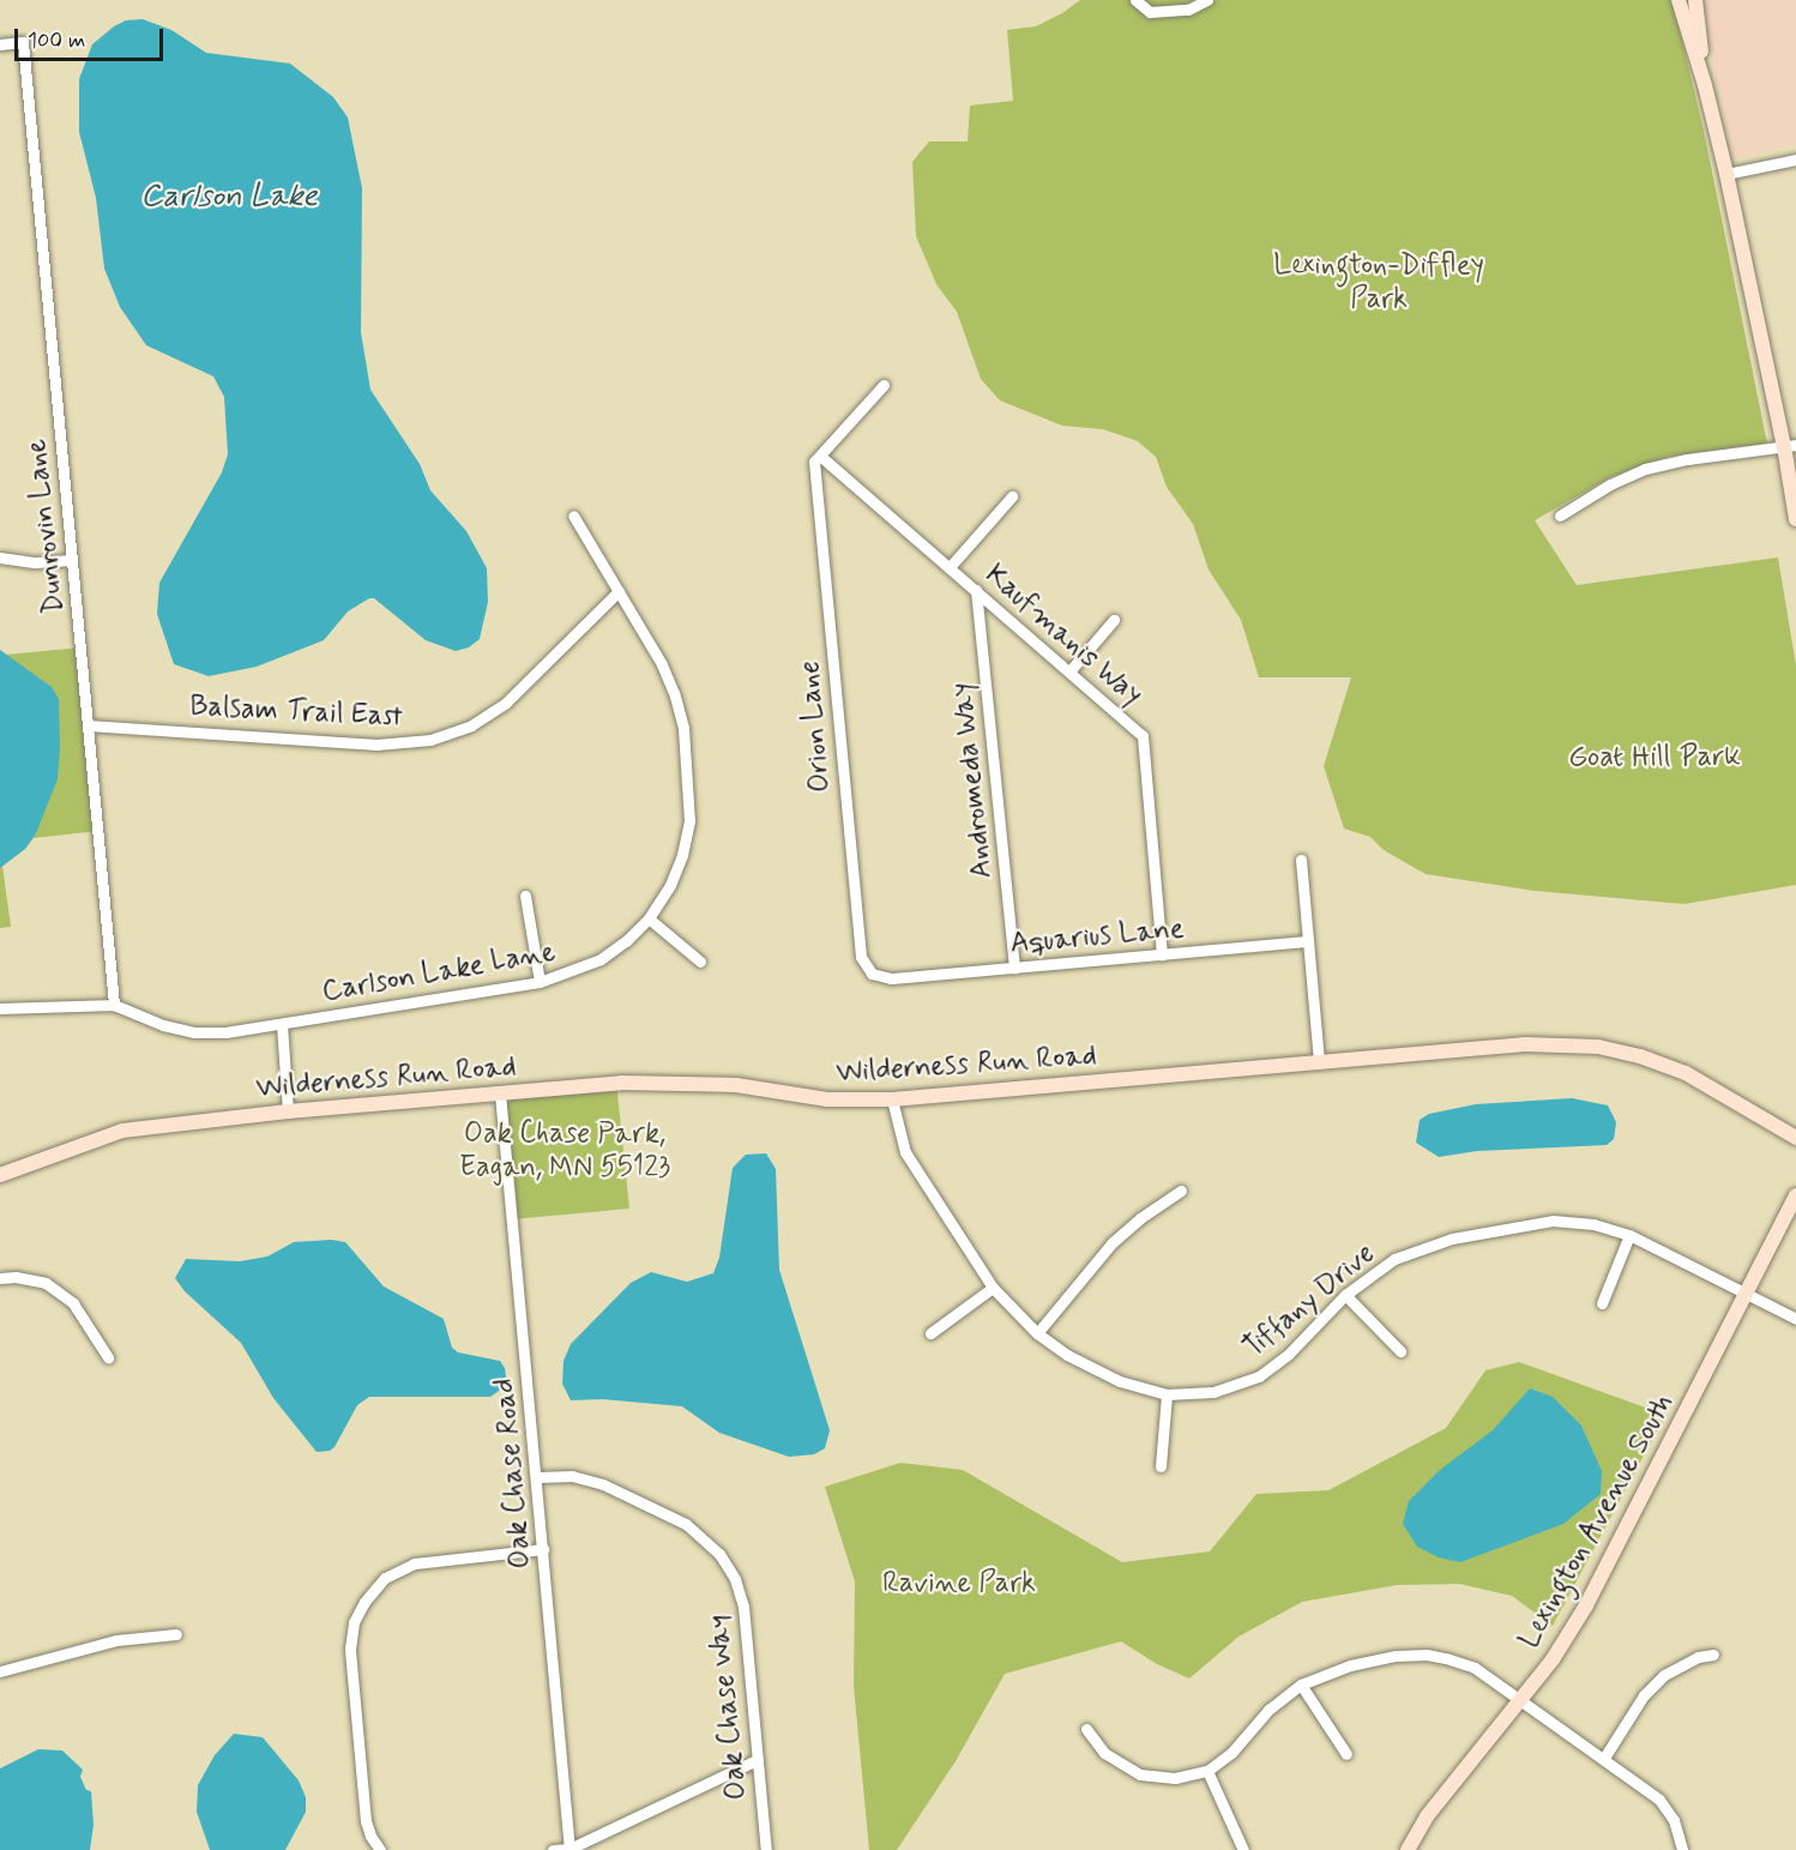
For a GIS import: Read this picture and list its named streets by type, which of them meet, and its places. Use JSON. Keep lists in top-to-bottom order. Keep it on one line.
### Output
{"streets":{"street":["Dunrovin Lane","Kaufmanis Way","Balsam Trail East","Orion Lane","Andromeda Way","Aquarius Lane","Carlson Lake Lane","Wilderness Run Road","Tiffany Drive","Oak Chase Road","Lexington Avenue South","Oak Chase Way"]},"crossings":[["Dunrovin Lane","Balsam Trail East"],["Dunrovin Lane","Carlson Lake Lane"],["Kaufmanis Way","Orion Lane"],["Kaufmanis Way","Andromeda Way"],["Kaufmanis Way","Aquarius Lane"],["Balsam Trail East","Carlson Lake Lane"],["Orion Lane","Aquarius Lane"],["Andromeda Way","Aquarius Lane"],["Wilderness Run Road","Tiffany Drive"],["Wilderness Run Road","Oak Chase Road"],["Tiffany Drive","Lexington Avenue South"],["Oak Chase Road","Oak Chase Way"]],"water":["Carlson Lake"],"parks":["Lexington-Diffley Park","Goat Hill Park","Oak Chase Park, Eagan, MN 55123","Ravine Park"],"scale_bar":"100 m"}
